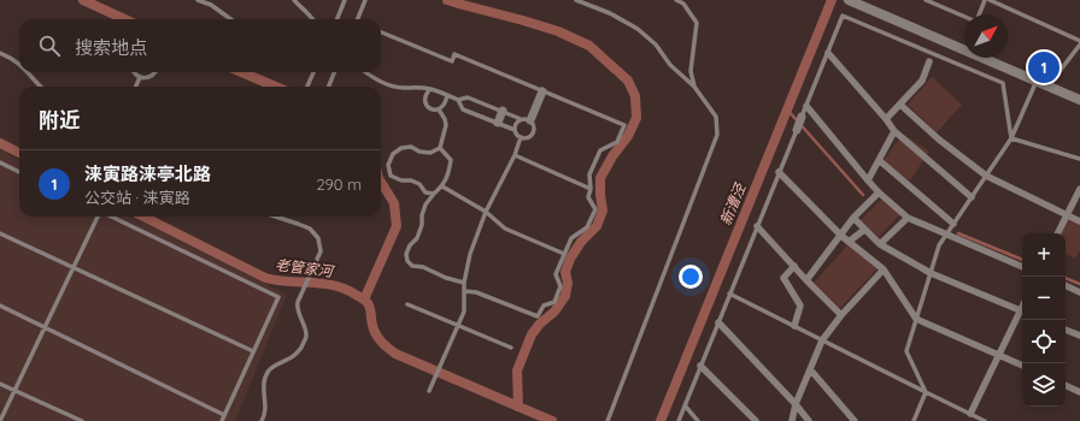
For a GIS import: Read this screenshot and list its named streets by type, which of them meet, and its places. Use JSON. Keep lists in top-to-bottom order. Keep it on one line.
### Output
{"water":["新漕泾","老管家河"],"north":"top right","page":{"search":"搜索地点","pins":"1","heading":"附近","list":[{"mark":"1","name":"涞寅路涞亭北路","note":"公交站 · 涞寅路","value":"290 m"}],"map_buttons":["+","−"]}}
